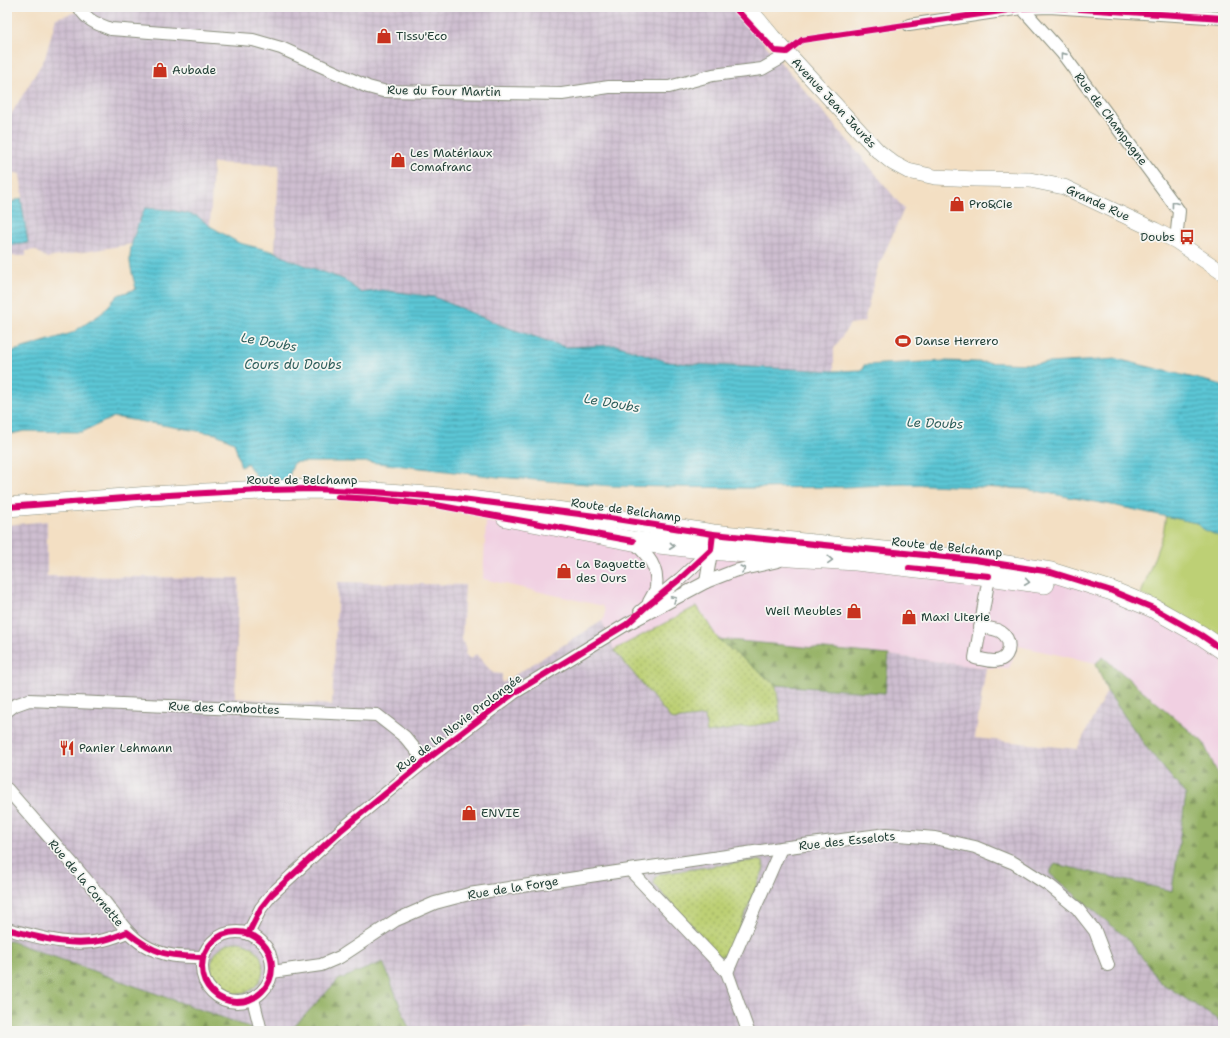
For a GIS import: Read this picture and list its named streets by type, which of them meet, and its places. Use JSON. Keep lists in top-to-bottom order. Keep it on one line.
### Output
{"streets":{"main road":["Route de Belchamp"],"street":["Rue du Four Martin","Avenue Jean Jaurès","Rue de Champagne","Grande Rue","Rue des Combottes","Rue de la Novie Prolongée","Rue des Esselots","Rue de la Cornette","Rue de la Forge"]},"crossings":[["Rue du Four Martin","Avenue Jean Jaurès"],["Avenue Jean Jaurès","Grande Rue"],["Rue de Champagne","Grande Rue"],["Route de Belchamp","Rue de la Novie Prolongée"],["Rue des Combottes","Rue de la Novie Prolongée"],["Rue de la Novie Prolongée","Rue de la Cornette"],["Rue de la Novie Prolongée","Rue de la Forge"],["Rue des Esselots","Rue de la Forge"],["Rue de la Cornette","Rue de la Forge"]],"one_way":["Rue de Champagne"],"water":["Le Doubs","Cours du Doubs"],"places":{"shop":["Tissu'Eco","Aubade","Les Matériaux Comafranc","Pro&Cie","La Baguette des Ours","Weil Meubles","Maxi Literie","ENVIE"],"bus stop":["Doubs"],"sports":["Danse Herrero"],"restaurant":["Panier Lehmann"]}}
